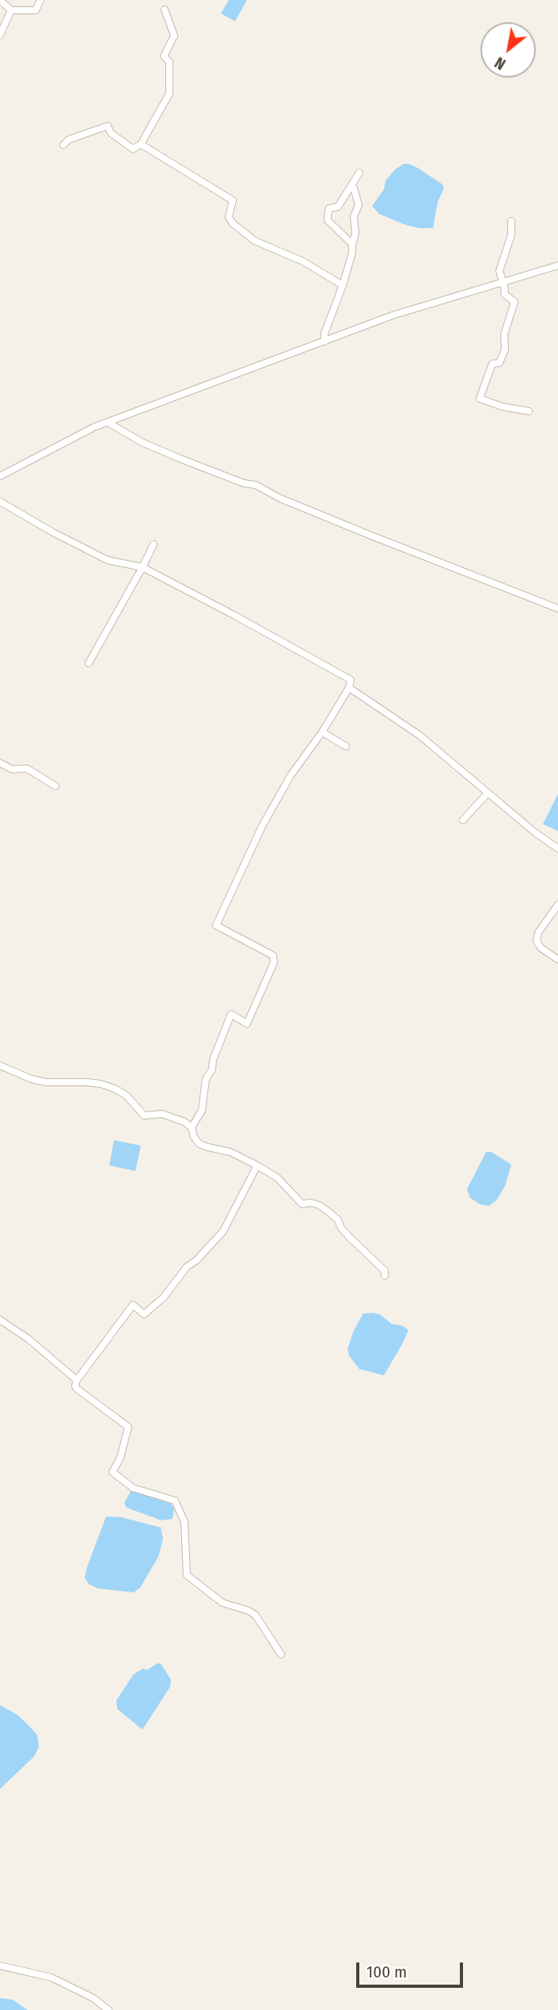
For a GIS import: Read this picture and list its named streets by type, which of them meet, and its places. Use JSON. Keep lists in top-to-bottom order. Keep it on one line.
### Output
{"scale_bar":"100 m","north":"bottom left"}
